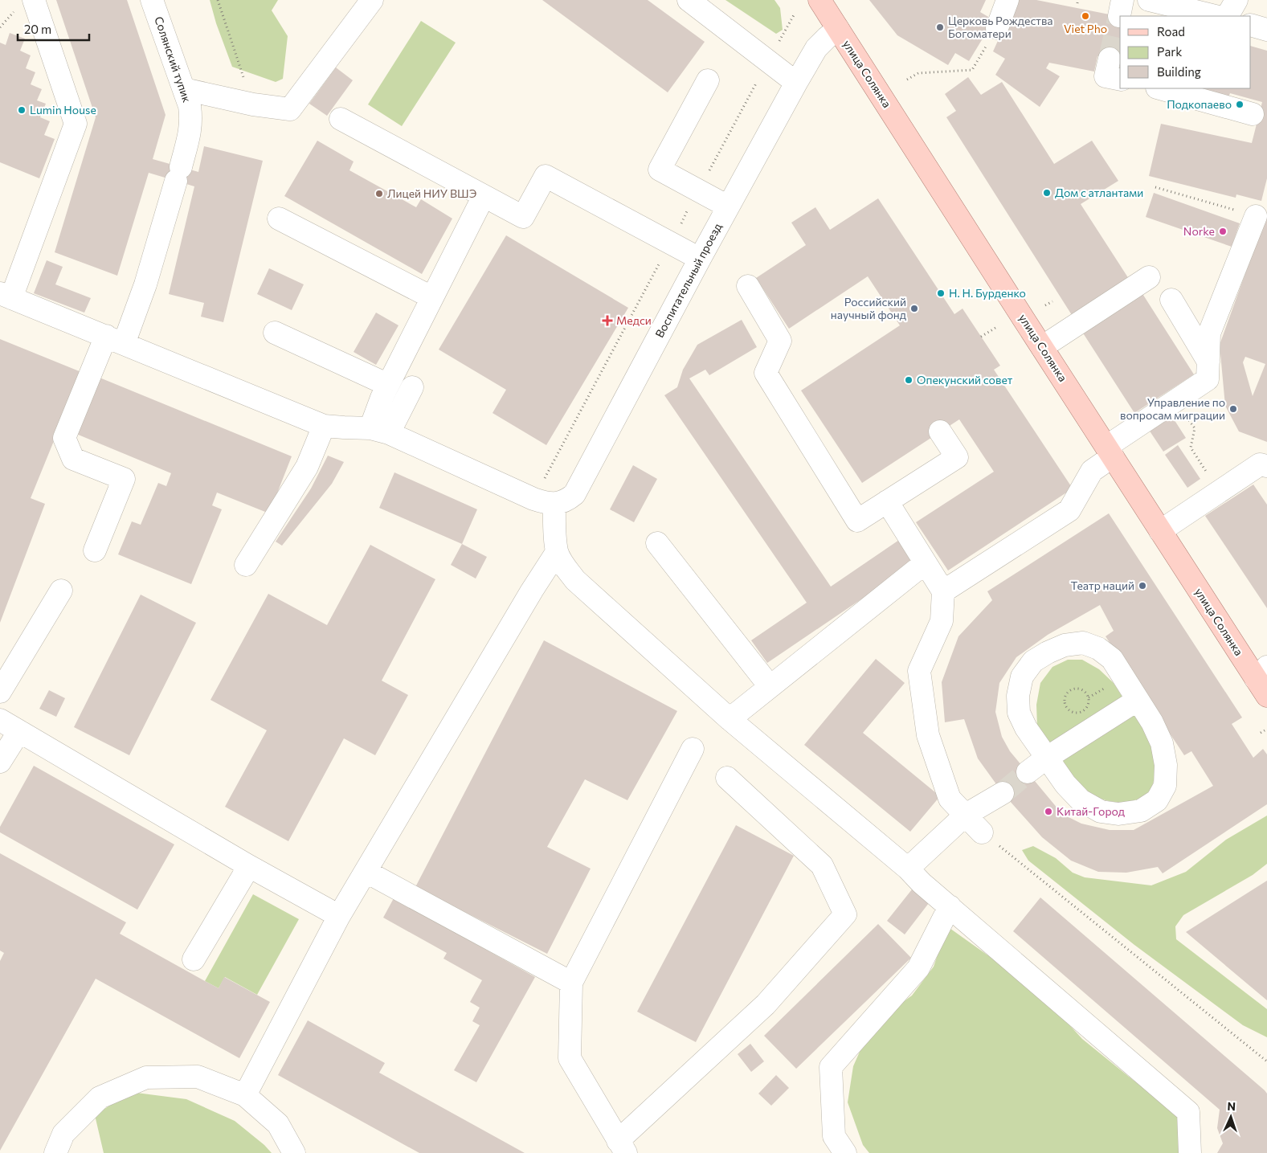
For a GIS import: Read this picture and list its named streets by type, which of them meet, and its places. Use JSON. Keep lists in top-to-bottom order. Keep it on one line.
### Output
{"streets":{"main road":["улица Солянка"],"street":["Солянский тупик","Воспитательный проезд"]},"crossings":[["улица Солянка","Воспитательный проезд"]],"places":{"other":["Viet Pho","Церковь Рождества Богоматери","Подкопаево","Lumin House","Дом с атлантами","Лицей НИУ ВШЭ","Norke","Н. Н. Бурденко","Российский научный фонд","Опекунский совет","Управление по вопросам миграции","Театр наций","Китай-Город"],"health":["Медси"]},"legend":["Road","Park","Building"],"scale_bar":"20 m","north":"top"}
